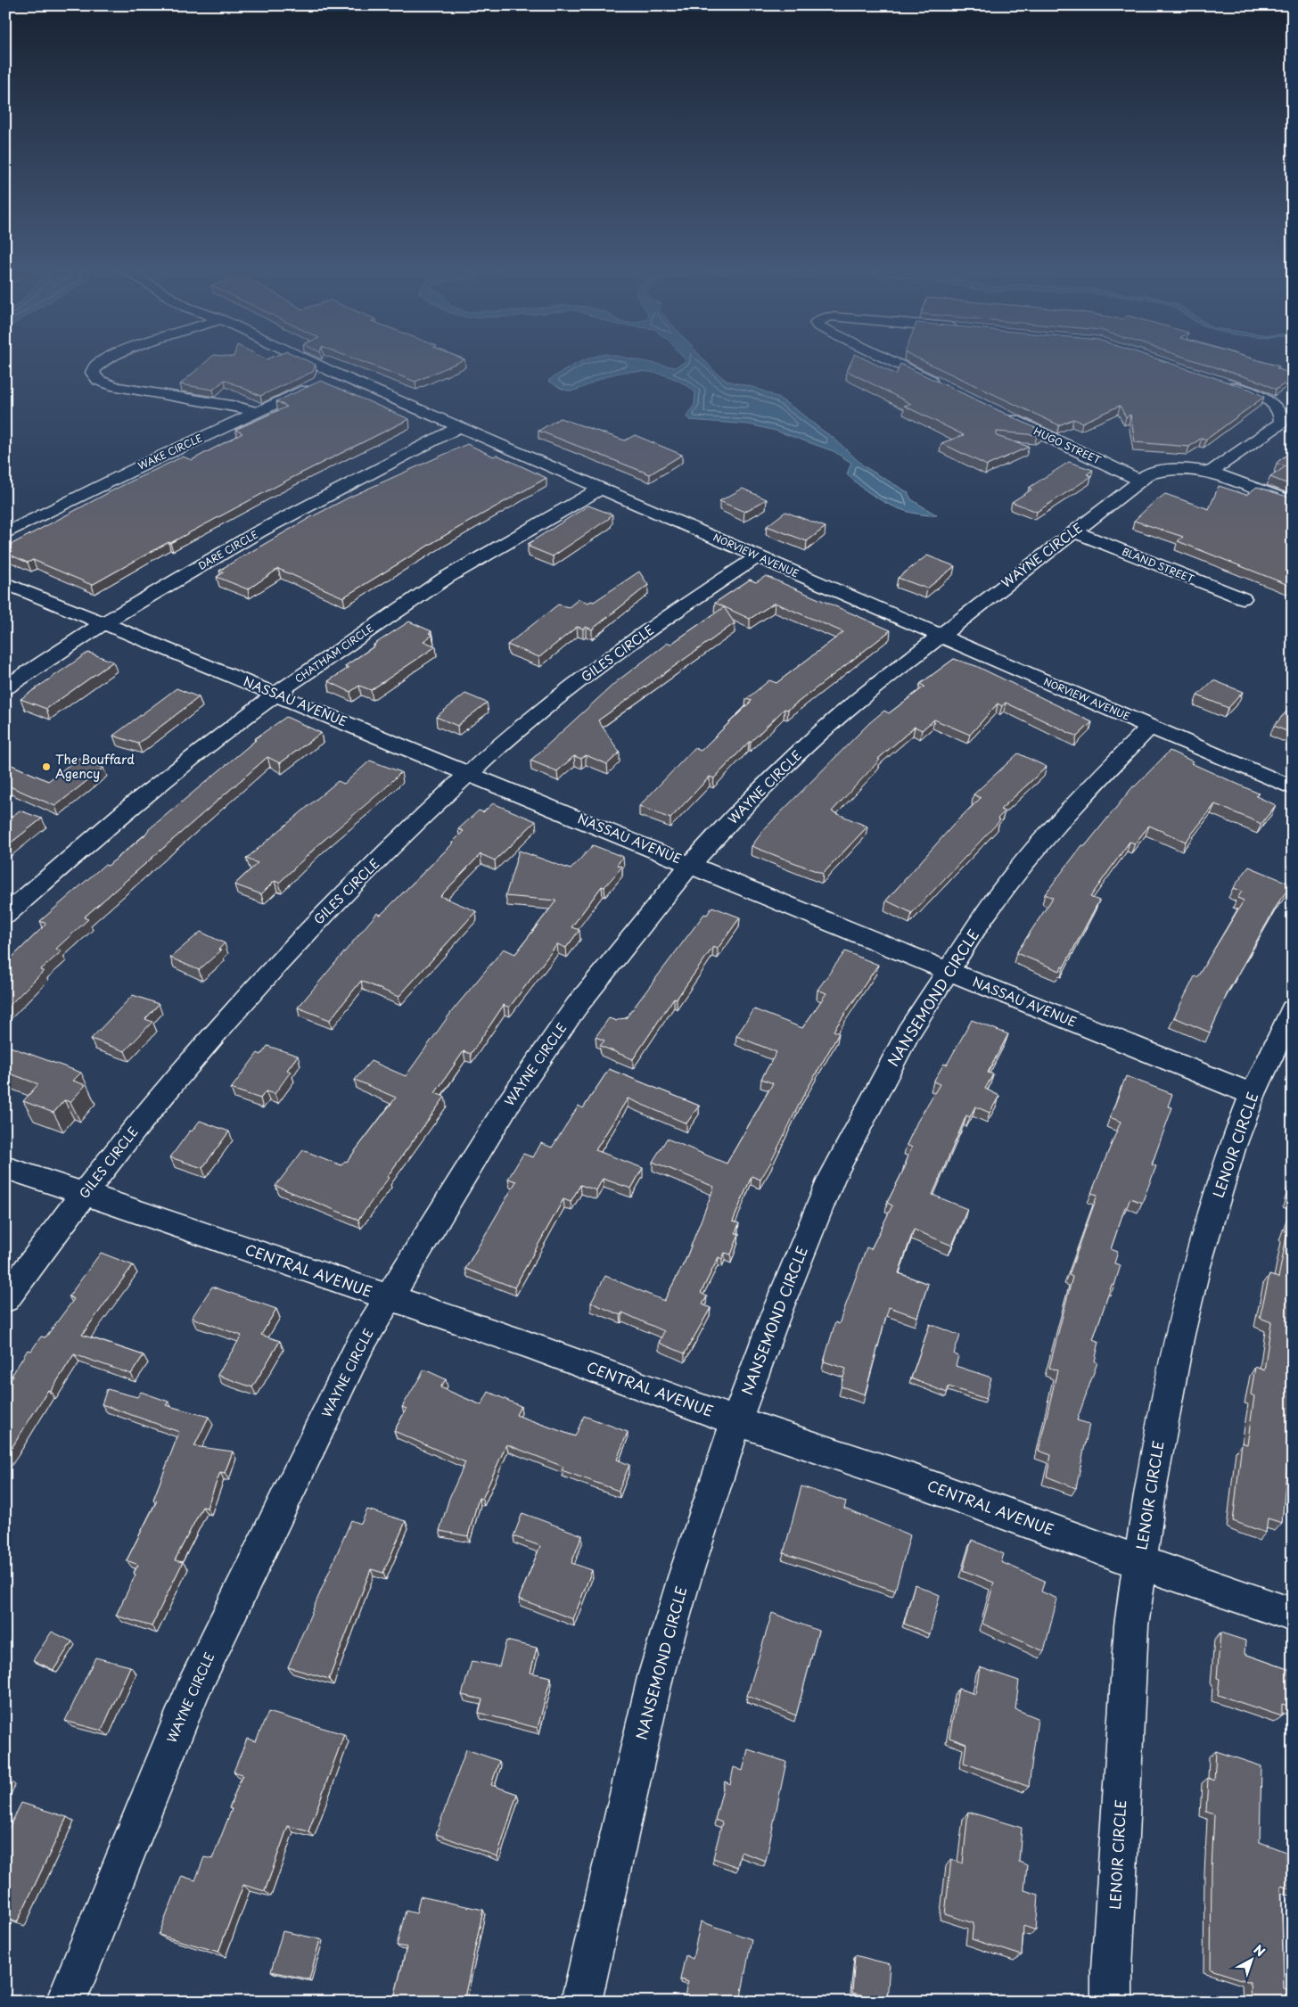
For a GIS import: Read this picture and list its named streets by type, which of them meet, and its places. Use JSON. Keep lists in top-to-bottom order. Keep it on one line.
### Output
{"streets":{"street":["HUGO STREET","WAKE CIRCLE","DARE CIRCLE","NORVIEW AVENUE","WAYNE CIRCLE","BLAND STREET","CHATHAM CIRCLE","GILES CIRCLE","NASSAU AVENUE","NANSEMOND CIRCLE","LENOIR CIRCLE","CENTRAL AVENUE"]},"crossings":[["HUGO STREET","WAYNE CIRCLE"],["WAKE CIRCLE","NORVIEW AVENUE"],["DARE CIRCLE","NORVIEW AVENUE"],["DARE CIRCLE","NASSAU AVENUE"],["NORVIEW AVENUE","WAYNE CIRCLE"],["NORVIEW AVENUE","CHATHAM CIRCLE"],["NORVIEW AVENUE","GILES CIRCLE"],["NORVIEW AVENUE","NANSEMOND CIRCLE"],["WAYNE CIRCLE","BLAND STREET"],["WAYNE CIRCLE","NASSAU AVENUE"],["WAYNE CIRCLE","CENTRAL AVENUE"],["CHATHAM CIRCLE","NASSAU AVENUE"],["GILES CIRCLE","NASSAU AVENUE"],["GILES CIRCLE","CENTRAL AVENUE"],["NASSAU AVENUE","NANSEMOND CIRCLE"],["NASSAU AVENUE","LENOIR CIRCLE"],["NANSEMOND CIRCLE","CENTRAL AVENUE"],["LENOIR CIRCLE","CENTRAL AVENUE"]],"places":["The Bouffard Agency"],"north":"top right"}
